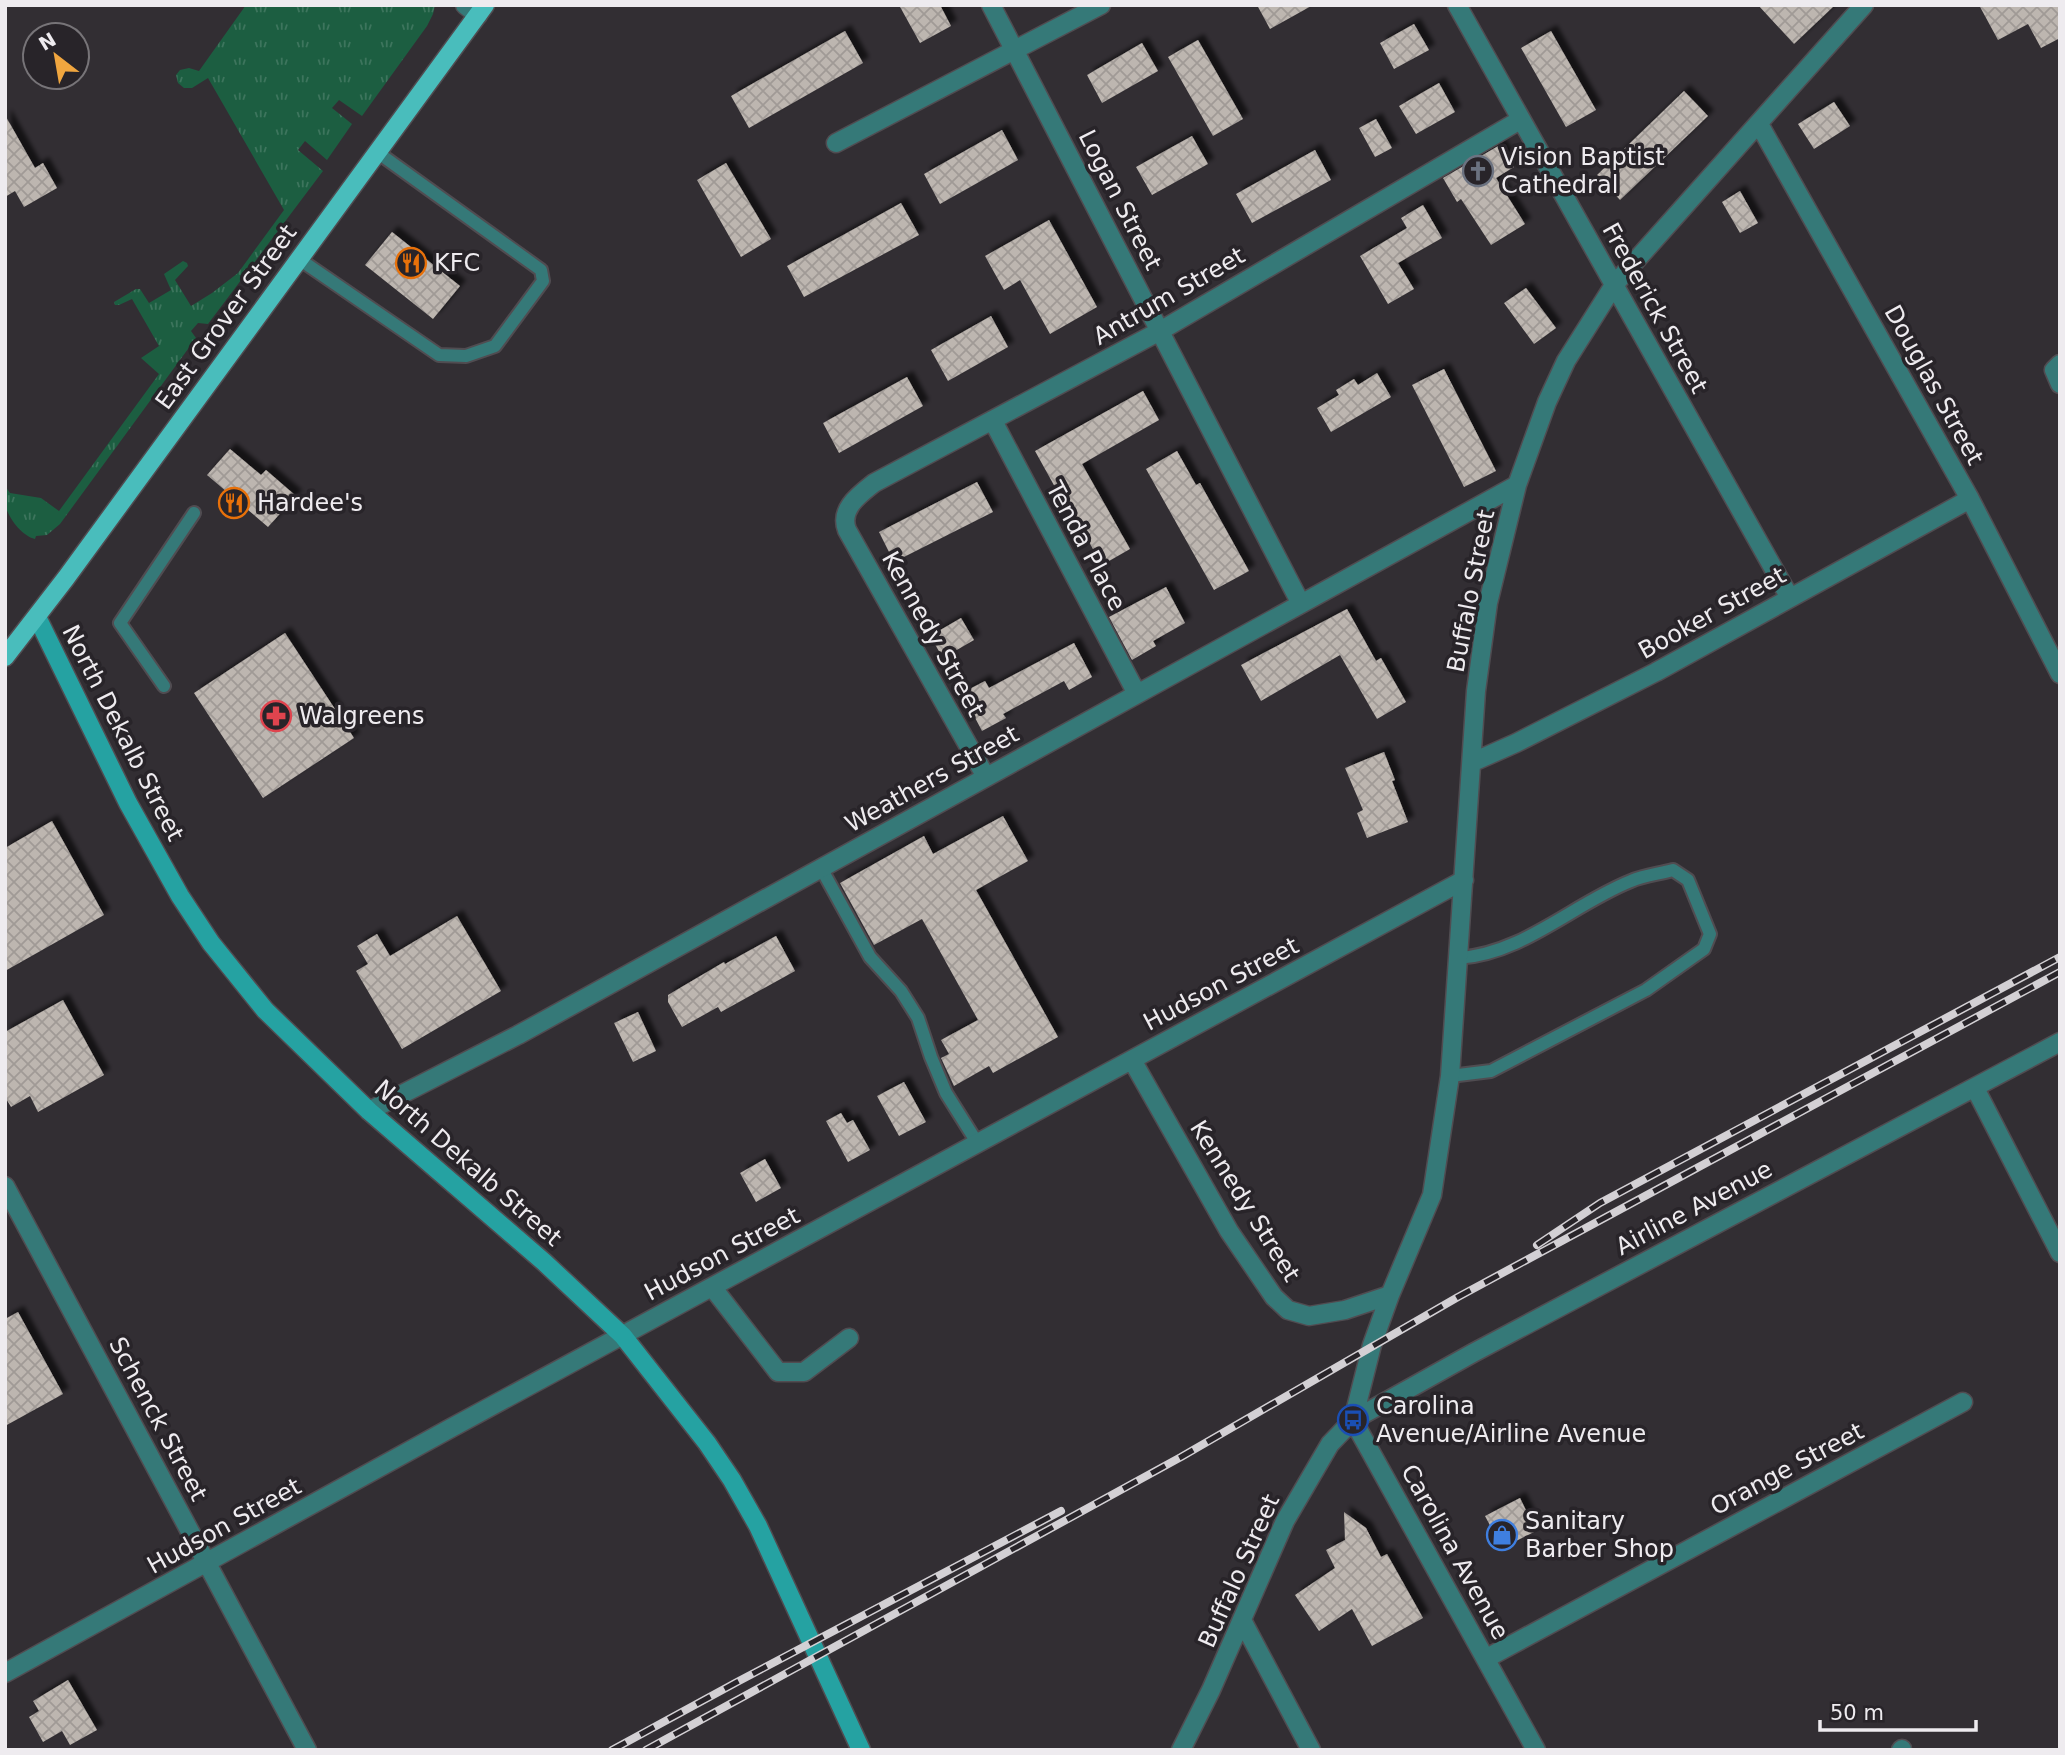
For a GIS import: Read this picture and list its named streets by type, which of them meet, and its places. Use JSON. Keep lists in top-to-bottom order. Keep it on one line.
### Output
{"streets":{"main road":["East Grover Street","North Dekalb Street"],"street":["Logan Street","Antrum Street","Frederick Street","Douglas Street","Tenda Place","Buffalo Street","Booker Street","Kennedy Street","Weathers Street","Hudson Street","Airline Avenue","Schenck Street","Orange Street","Carolina Avenue"]},"crossings":[["Logan Street","Antrum Street"],["Logan Street","Weathers Street"],["Antrum Street","Frederick Street"],["Antrum Street","Tenda Place"],["Antrum Street","Kennedy Street"],["Frederick Street","Buffalo Street"],["Frederick Street","Booker Street"],["East Grover Street","North Dekalb Street"],["Douglas Street","Buffalo Street"],["Douglas Street","Booker Street"],["Tenda Place","Weathers Street"],["Buffalo Street","Booker Street"],["Buffalo Street","Kennedy Street"],["Buffalo Street","Weathers Street"],["Buffalo Street","Hudson Street"],["Buffalo Street","Airline Avenue"],["Buffalo Street","Carolina Avenue"],["Kennedy Street","Weathers Street"],["Kennedy Street","Hudson Street"],["North Dekalb Street","Weathers Street"],["North Dekalb Street","Hudson Street"],["Hudson Street","Schenck Street"],["Airline Avenue","Carolina Avenue"],["Orange Street","Carolina Avenue"]],"places":{"church":["Vision Baptist Cathedral"],"restaurant":["KFC","Hardee's"],"pharmacy":["Walgreens"],"bus stop":["Carolina Avenue/Airline Avenue"],"shop":["Sanitary Barber Shop"]},"scale_bar":"50 m","north":"top left"}
